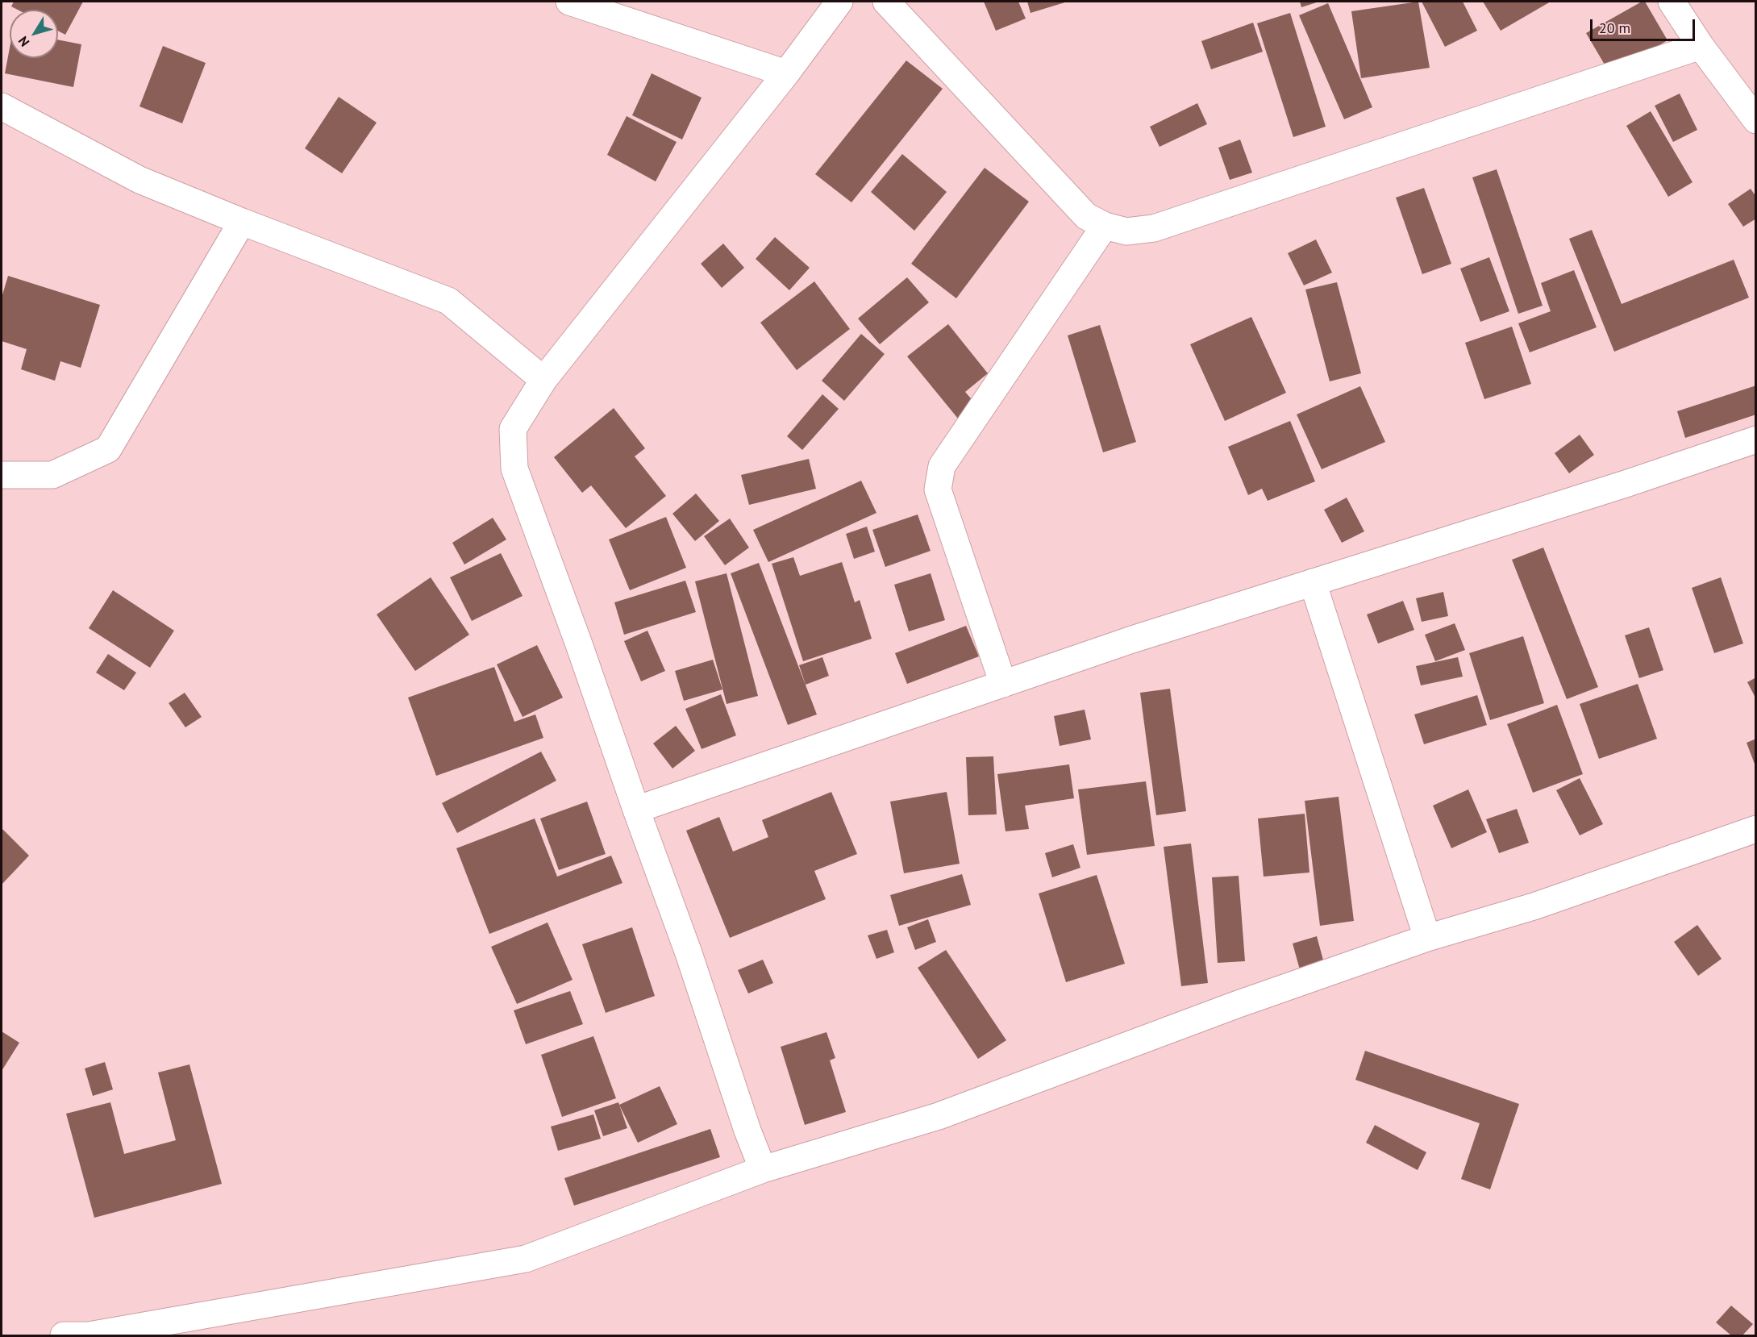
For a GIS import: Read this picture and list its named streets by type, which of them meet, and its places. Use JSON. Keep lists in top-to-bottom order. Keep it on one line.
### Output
{"scale_bar":"20 m","north":"bottom left"}
